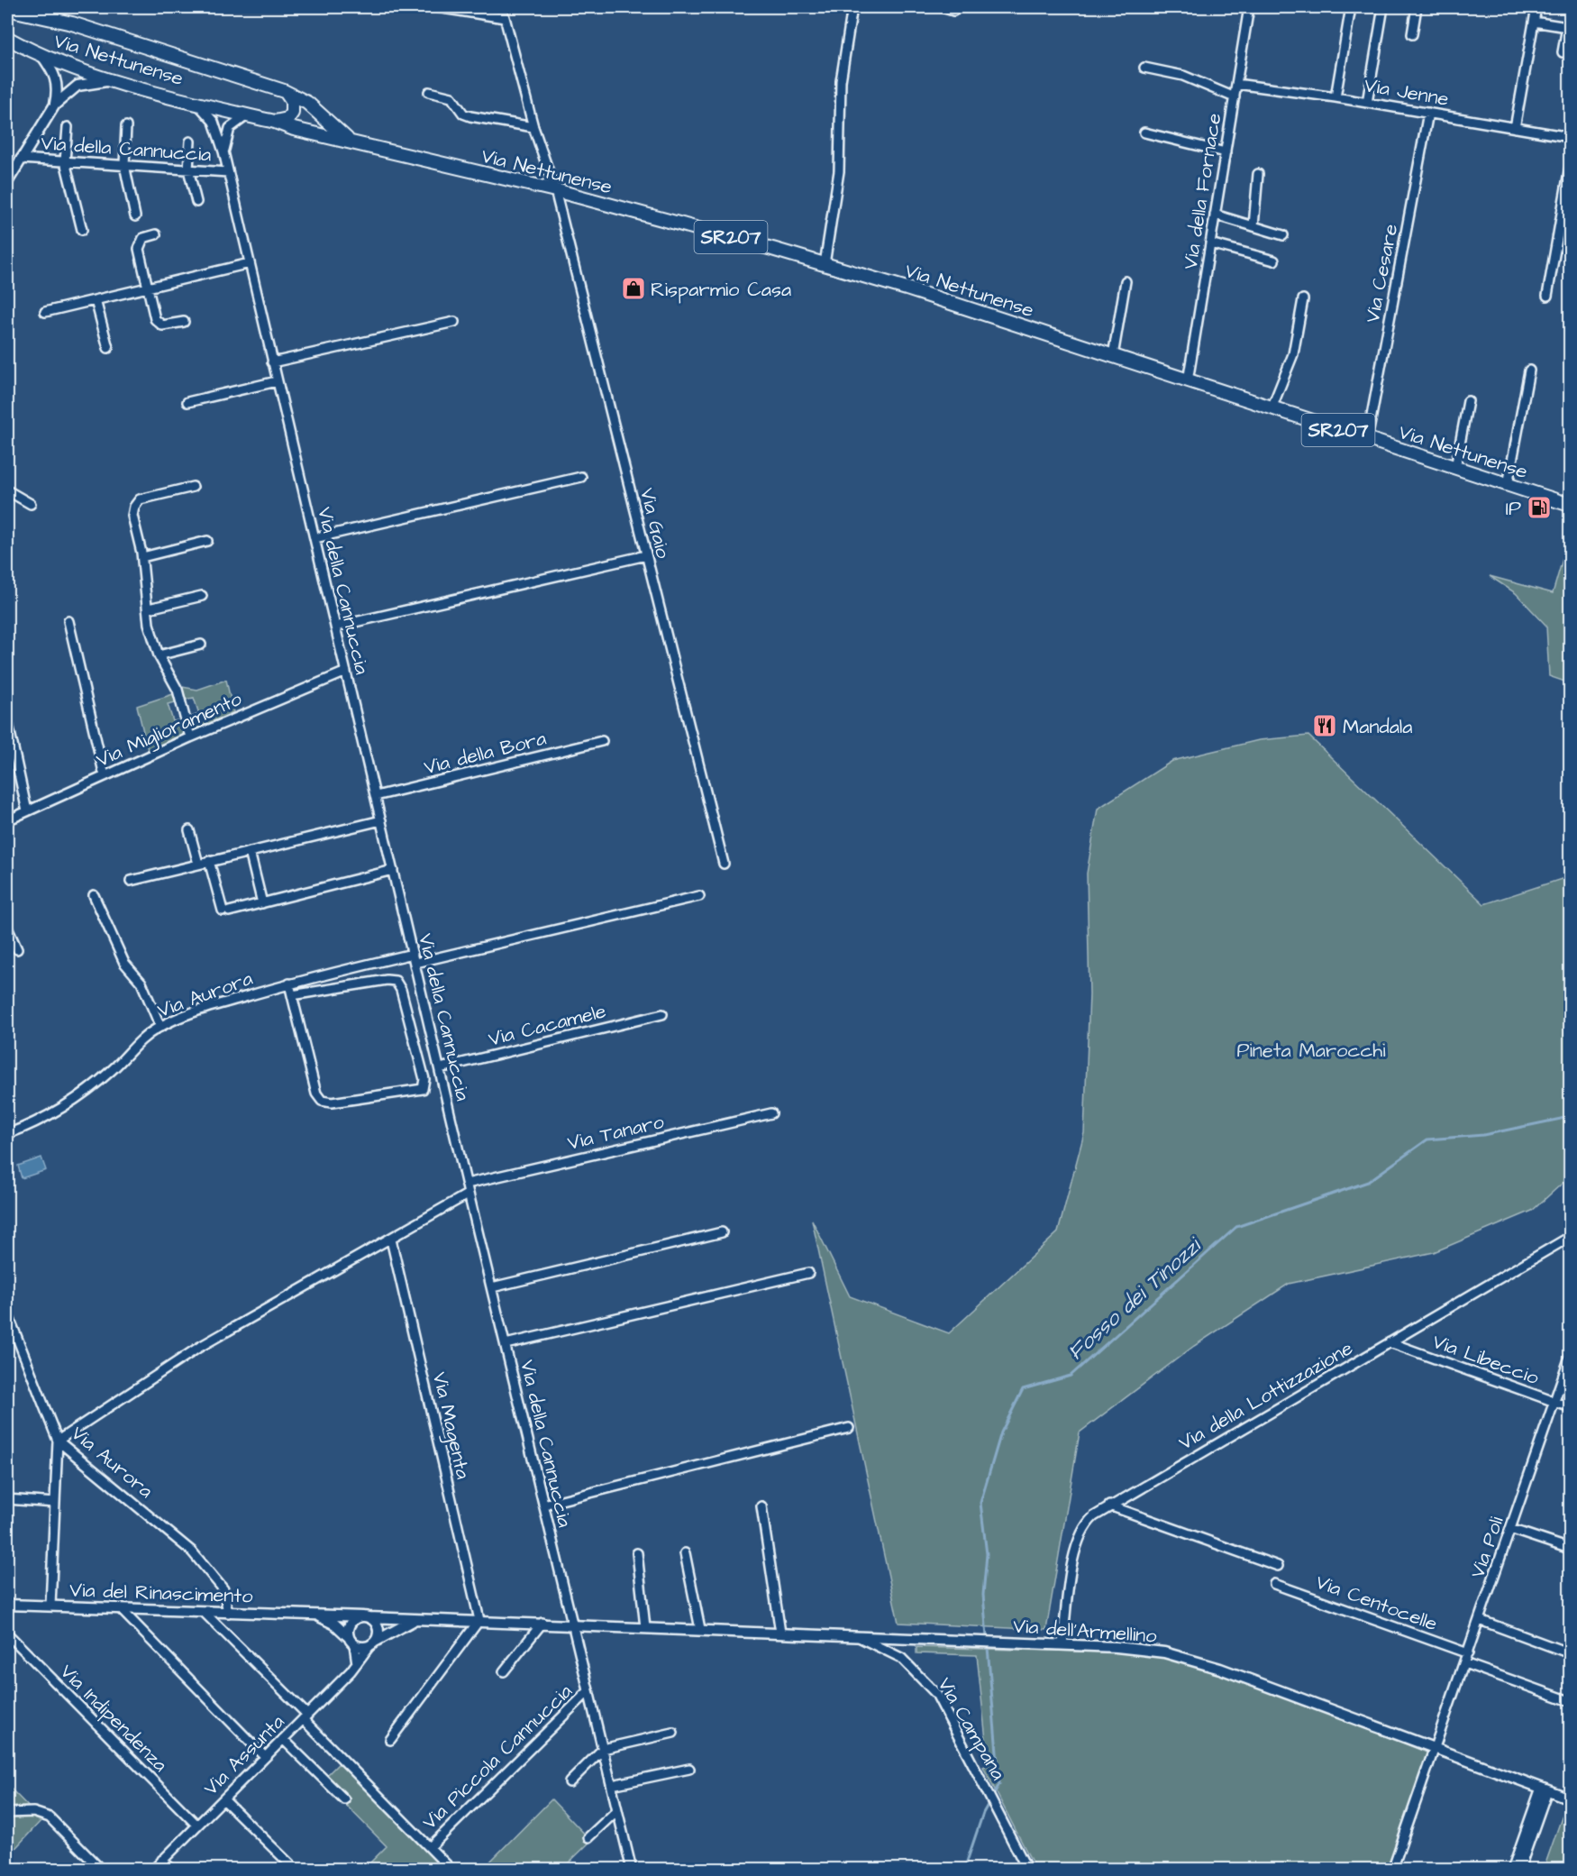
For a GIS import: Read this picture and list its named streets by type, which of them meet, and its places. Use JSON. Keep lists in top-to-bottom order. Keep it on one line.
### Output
{"streets":{"main road":["Via Nettunense","SR207"],"street":["Via Jenne","Via della Cannuccia","Via della Fornace","Via Cesare","Via Gaio","Via Miglioramento","Via della Bora","Via Aurora","Via Cacamele","Via Tanaro","Via Libeccio","Via della Lottizzazione","Via Magenta","Via Poli","Via del Rinascimento","Via Centocelle","Via dell'Armellino","Via Indipendenza","Via Campana","Via Assunta","Via Piccola Cannuccia"]},"crossings":[["Via Nettunense","Via della Cannuccia"],["Via Nettunense","Via della Fornace"],["Via Nettunense","Via Cesare"],["Via Nettunense","Via Gaio"],["Via Jenne","Via della Fornace"],["Via Jenne","Via Cesare"],["Via della Cannuccia","Via Miglioramento"],["Via della Cannuccia","Via della Bora"],["Via della Cannuccia","Via Aurora"],["Via della Cannuccia","Via Cacamele"],["Via della Cannuccia","Via Tanaro"],["Via della Cannuccia","Via del Rinascimento"],["Via della Cannuccia","Via dell'Armellino"],["Via della Cannuccia","Via Piccola Cannuccia"],["Via Aurora","Via del Rinascimento"],["Via Libeccio","Via della Lottizzazione"],["Via Libeccio","Via Poli"],["Via della Lottizzazione","Via dell'Armellino"],["Via Magenta","Via del Rinascimento"],["Via Poli","Via Centocelle"],["Via Poli","Via dell'Armellino"],["Via del Rinascimento","Via dell'Armellino"],["Via del Rinascimento","Via Assunta"],["Via dell'Armellino","Via Campana"],["Via Indipendenza","Via Assunta"]],"water":["Fosso dei Tinozzi"],"parks":["Pineta Marocchi"],"places":{"shop":["Risparmio Casa"],"fuel station":["IP"],"restaurant":["Mandala"]}}
